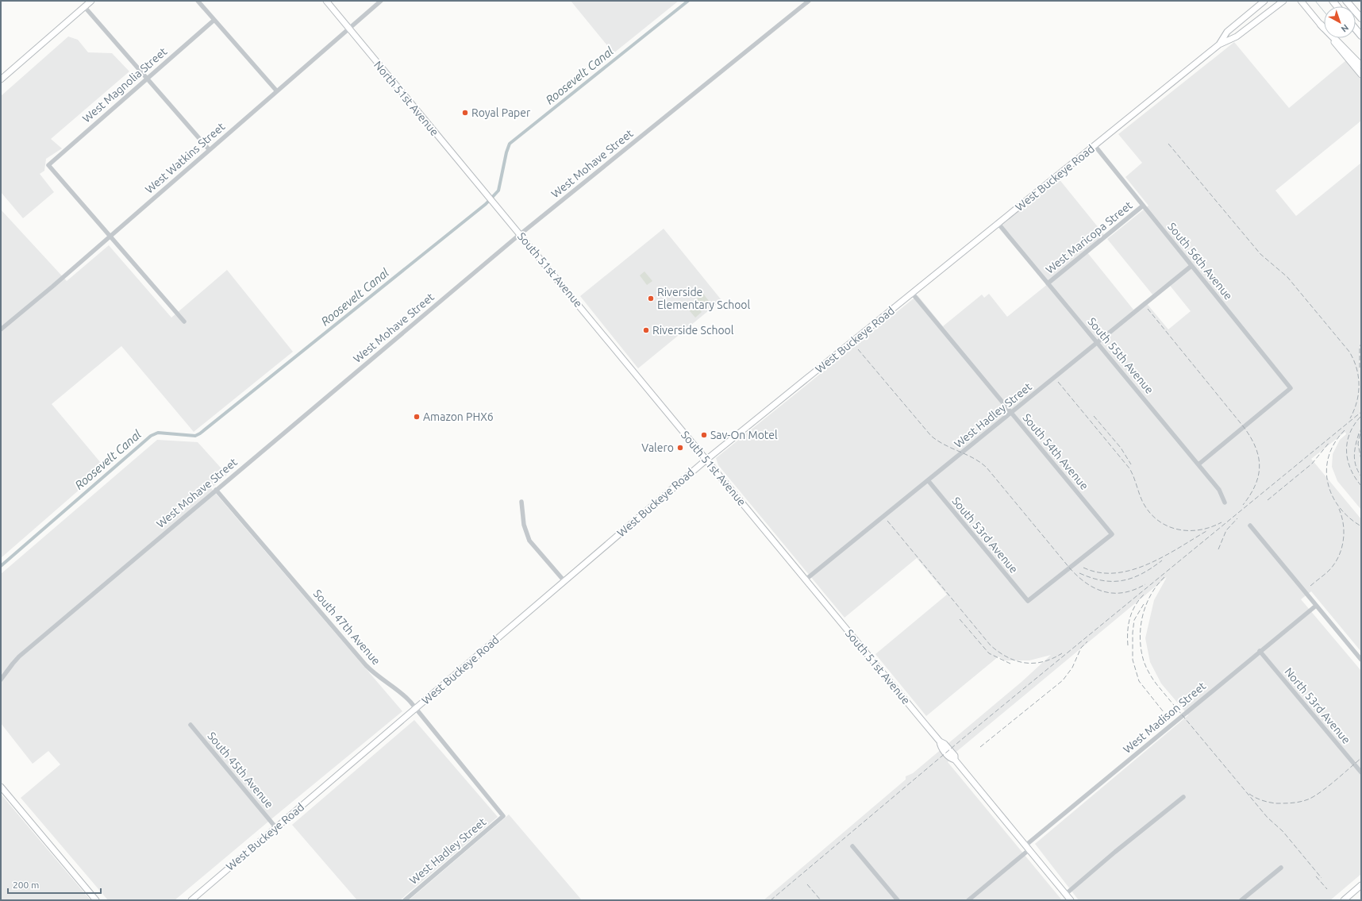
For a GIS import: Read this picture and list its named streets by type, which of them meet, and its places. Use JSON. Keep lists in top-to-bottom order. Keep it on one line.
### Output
{"streets":{"main road":["North 51st Avenue","West Buckeye Road","South 51st Avenue"],"street":["West Magnolia Street","West Watkins Street","West Mohave Street","West Maricopa Street","South 56th Avenue","South 55th Avenue","West Hadley Street","South 54th Avenue","South 53rd Avenue","South 47th Avenue","North 53rd Avenue","West Madison Street","South 45th Avenue"]},"crossings":[["West Magnolia Street","West Watkins Street"],["North 51st Avenue","West Watkins Street"],["North 51st Avenue","South 51st Avenue"],["West Mohave Street","South 51st Avenue"],["West Mohave Street","South 47th Avenue"],["West Buckeye Road","South 56th Avenue"],["West Buckeye Road","South 51st Avenue"],["West Buckeye Road","South 55th Avenue"],["West Buckeye Road","South 54th Avenue"],["West Buckeye Road","South 47th Avenue"],["West Buckeye Road","South 45th Avenue"],["West Maricopa Street","South 56th Avenue"],["West Maricopa Street","South 55th Avenue"],["South 56th Avenue","South 55th Avenue"],["South 56th Avenue","West Hadley Street"],["South 51st Avenue","West Hadley Street"],["South 51st Avenue","West Madison Street"],["South 55th Avenue","West Hadley Street"],["West Hadley Street","South 54th Avenue"],["West Hadley Street","South 53rd Avenue"],["West Hadley Street","South 47th Avenue"],["South 54th Avenue","South 53rd Avenue"],["North 53rd Avenue","West Madison Street"]],"water":["Roosevelt Canal"],"places":["Royal Paper","Riverside Elementary School","Riverside School","Amazon PHX6","Sav-On Motel","Valero"],"scale_bar":"200 m","north":"bottom right"}
